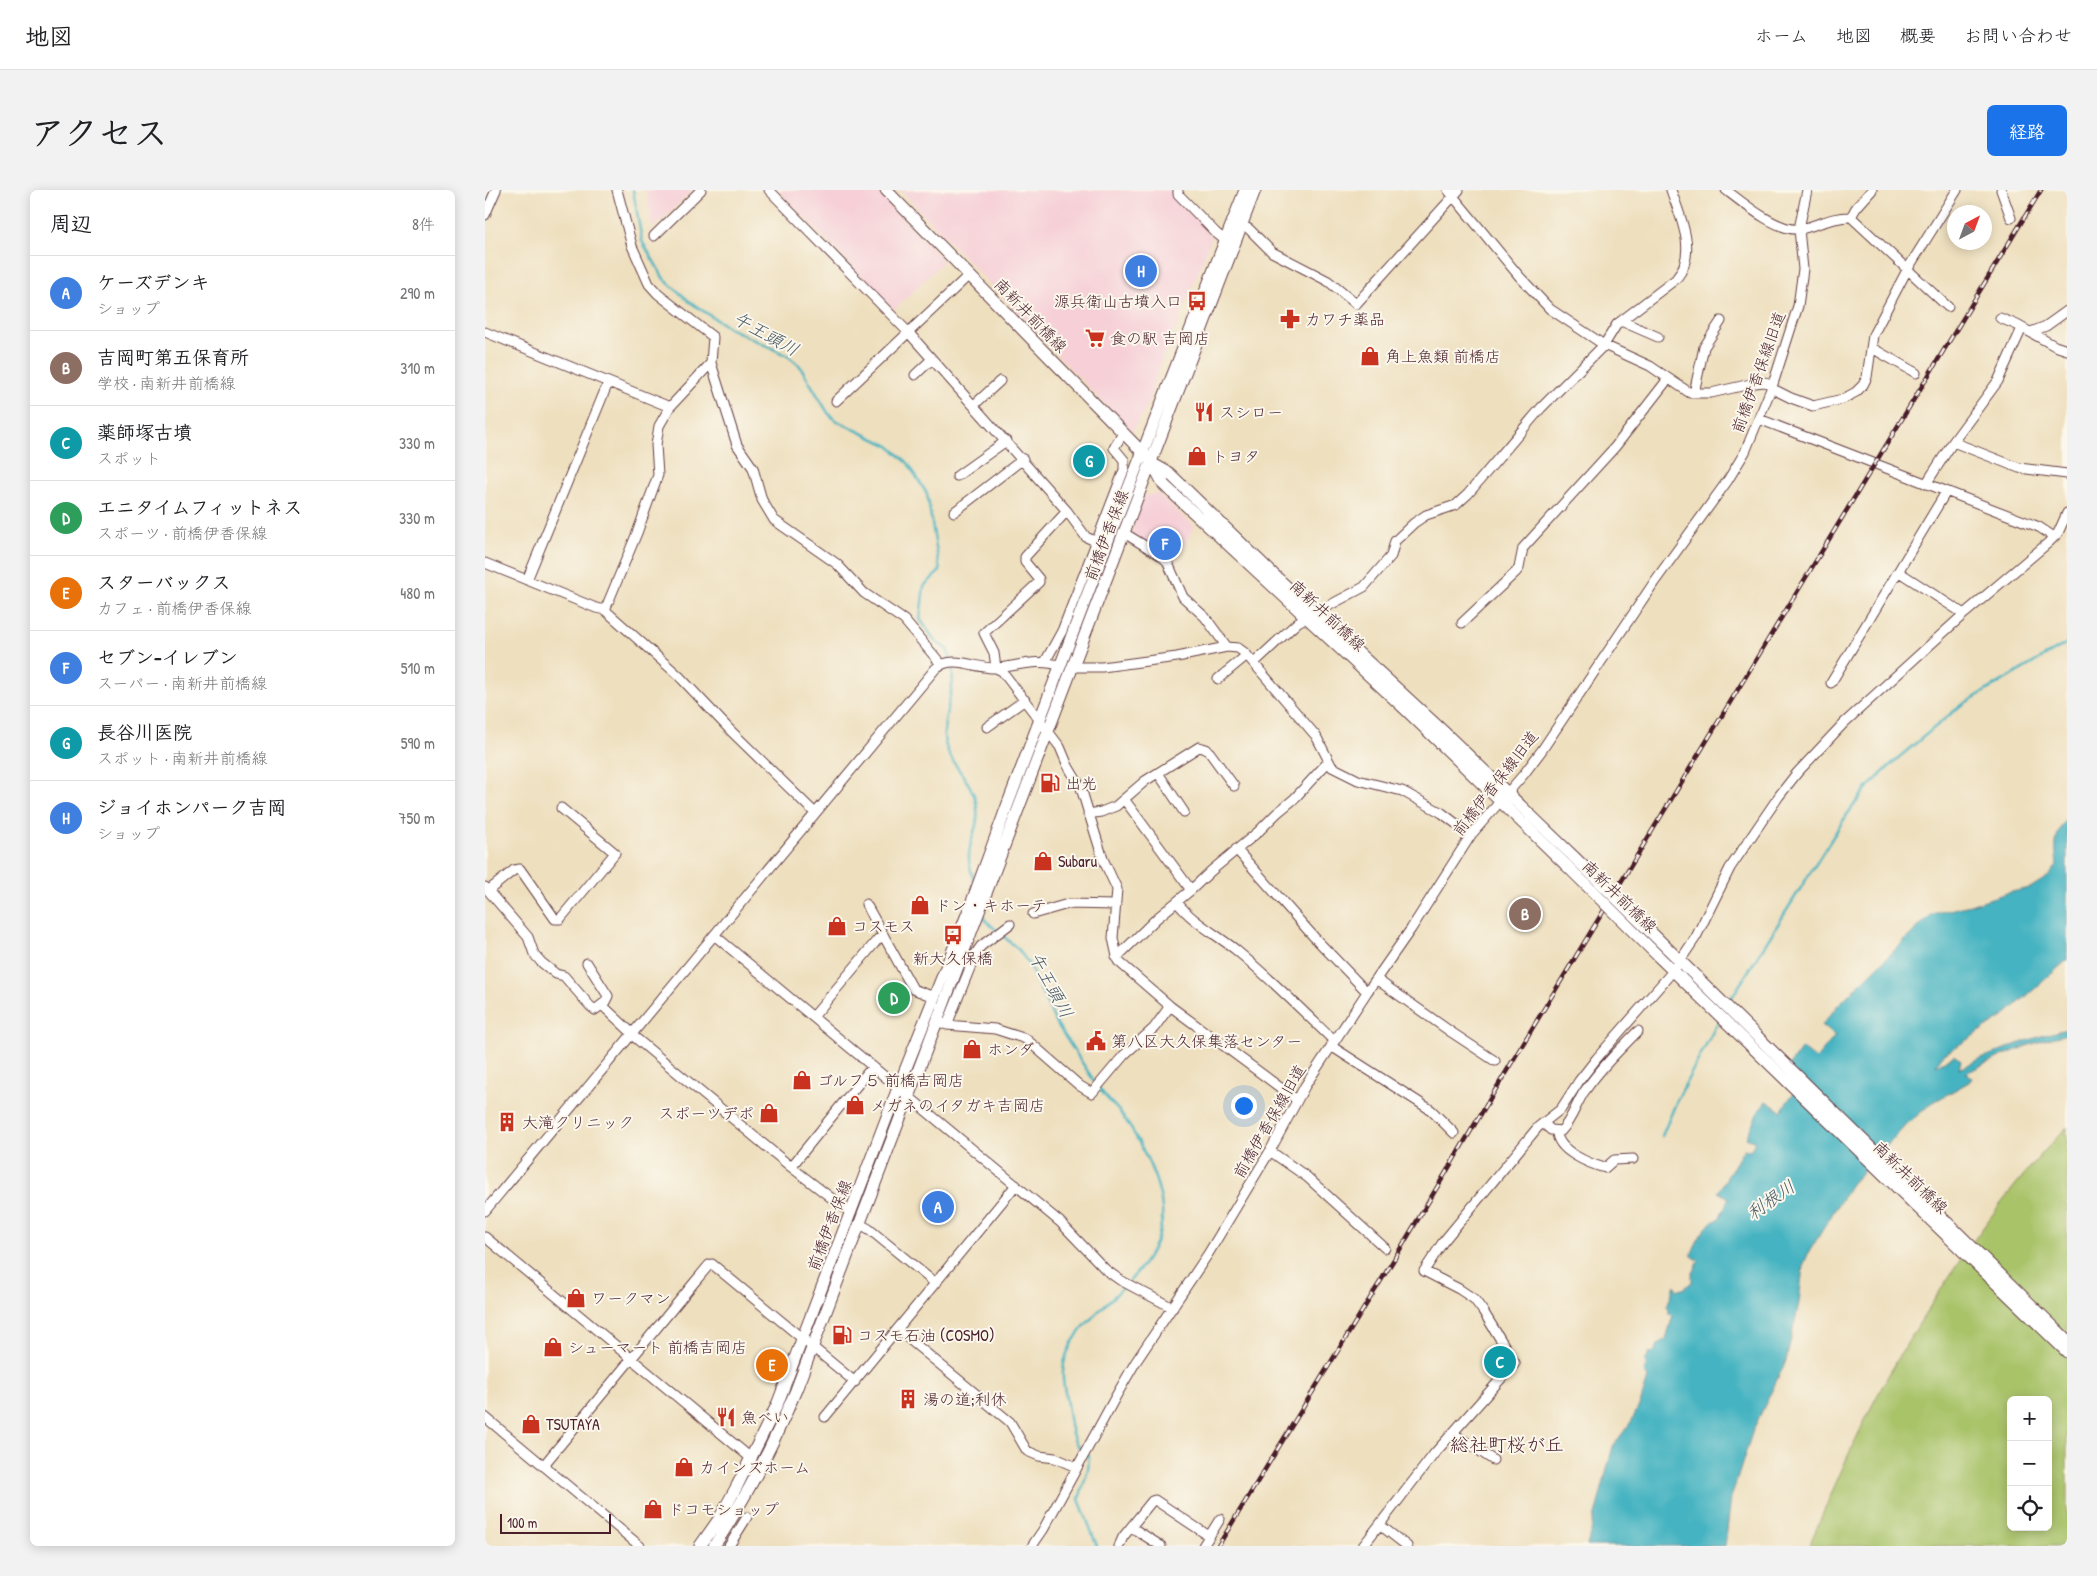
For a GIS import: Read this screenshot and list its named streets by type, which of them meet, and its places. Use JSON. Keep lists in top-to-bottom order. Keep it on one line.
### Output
{"streets":{"main road":["南新井前橋線","前橋伊香保線"],"street":["前橋伊香保線旧道"]},"crossings":[["南新井前橋線","前橋伊香保線旧道"],["南新井前橋線","前橋伊香保線"]],"districts":["総社町桜が丘"],"water":["午王頭川","利根川"],"places":{"bus stop":["源兵衛山古墳入口","新大久保橋"],"pharmacy":["カワチ薬品"],"supermarket":["食の駅 吉岡店"],"shop":["角上魚類 前橋店","トヨタ","Subaru","ドン・キホーテ","コスモス","ホンダ","ゴルフ５ 前橋吉岡店","メガネのイタガキ吉岡店","スポーツデポ","ワークマン","シューマート 前橋吉岡店","TSUTAYA","カインズホーム","ドコモショップ"],"restaurant":["スシロー","魚べい"],"fuel station":["出光","コスモ石油 (COSMO)"],"public building":["第八区大久保集落センター"],"building":["大滝クリニック","湯の道;利休"]},"scale_bar":"100 m","north":"top right","page":{"header":"地図","nav":["ホーム","地図","概要","お問い合わせ"],"title":"アクセス","buttons":"経路","heading":["周辺","8件"],"pins":["H","G","F","B","D","A","C","E"],"list":[{"mark":"A","name":"ケーズデンキ","note":"ショップ","value":"290 m"},{"mark":"B","name":"吉岡町第五保育所","note":"学校 · 南新井前橋線","value":"310 m"},{"mark":"C","name":"薬師塚古墳","note":"スポット","value":"330 m"},{"mark":"D","name":"エニタイムフィットネス","note":"スポーツ · 前橋伊香保線","value":"330 m"},{"mark":"E","name":"スターバックス","note":"カフェ · 前橋伊香保線","value":"480 m"},{"mark":"F","name":"セブン-イレブン","note":"スーパー · 南新井前橋線","value":"510 m"},{"mark":"G","name":"長谷川医院","note":"スポット · 南新井前橋線","value":"590 m"},{"mark":"H","name":"ジョイホンパーク吉岡","note":"ショップ","value":"750 m"}],"map_buttons":["+","−"],"scale":"100 m"}}
